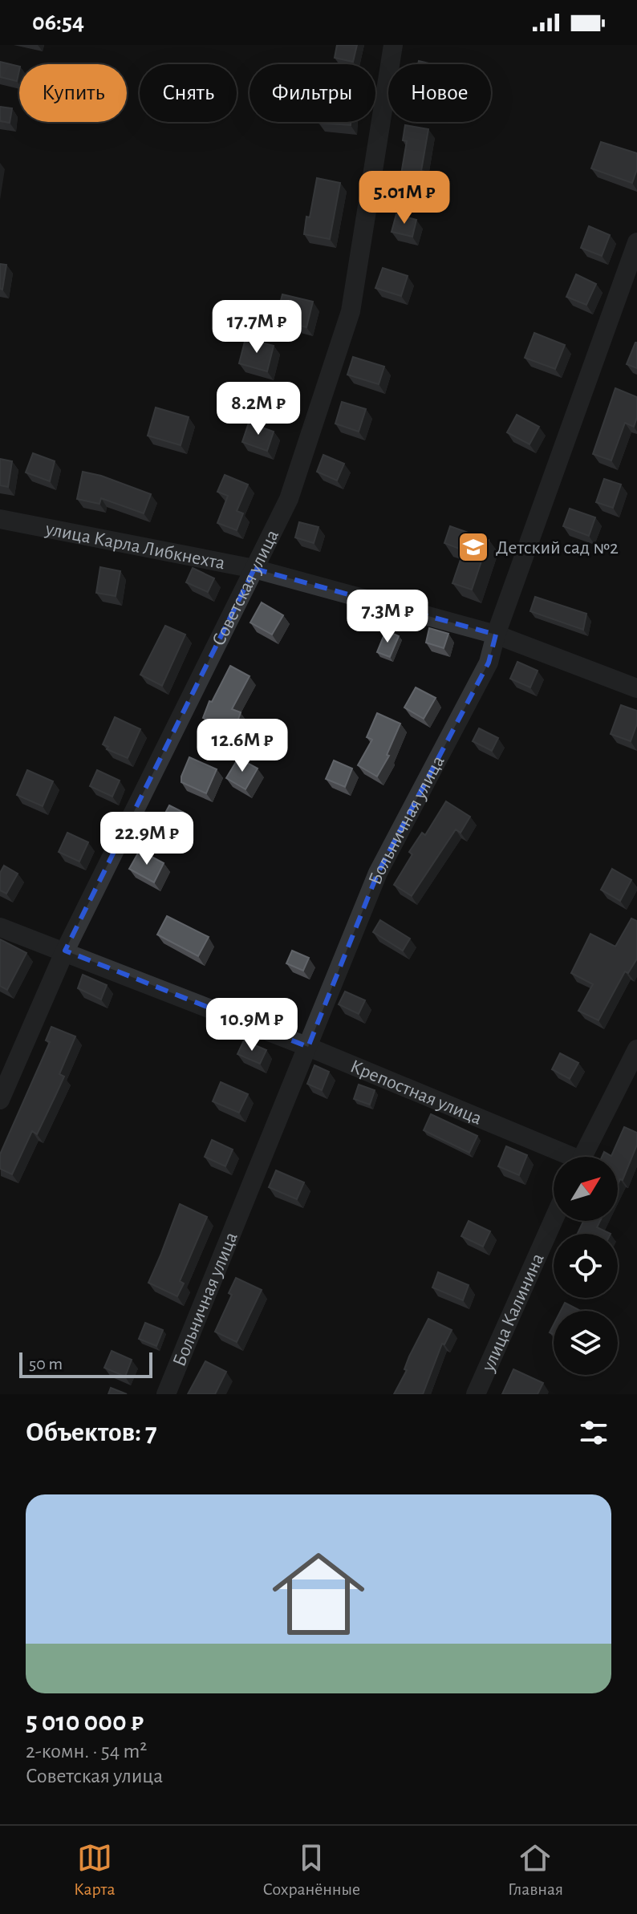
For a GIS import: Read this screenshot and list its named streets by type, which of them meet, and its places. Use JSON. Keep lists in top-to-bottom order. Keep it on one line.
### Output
{"streets":{"street":["улица Карла Либкнехта","Советская улица","Больничная улица","Крепостная улица","улица Калинина"]},"crossings":[["улица Карла Либкнехта","Советская улица"],["улица Карла Либкнехта","Больничная улица"],["Советская улица","Крепостная улица"],["Больничная улица","Крепостная улица"]],"places":{"school or university":["Детский сад №2"]},"scale_bar":"50 m","north":"top right","page":{"status":"06:54","chip":["Купить","Снять","Фильтры","Новое"],"price":["5.01M ₽","17.7M ₽","8.2M ₽","7.3M ₽","12.6M ₽","22.9M ₽","10.9M ₽"],"scale":"50 m","heading":"Объектов: 7","list":[{"name":"5 010 000 ₽","note":"2-комн. · 54 m² · Советская улица"}],"tabs":["Карта","Сохранённые","Главная"]}}
